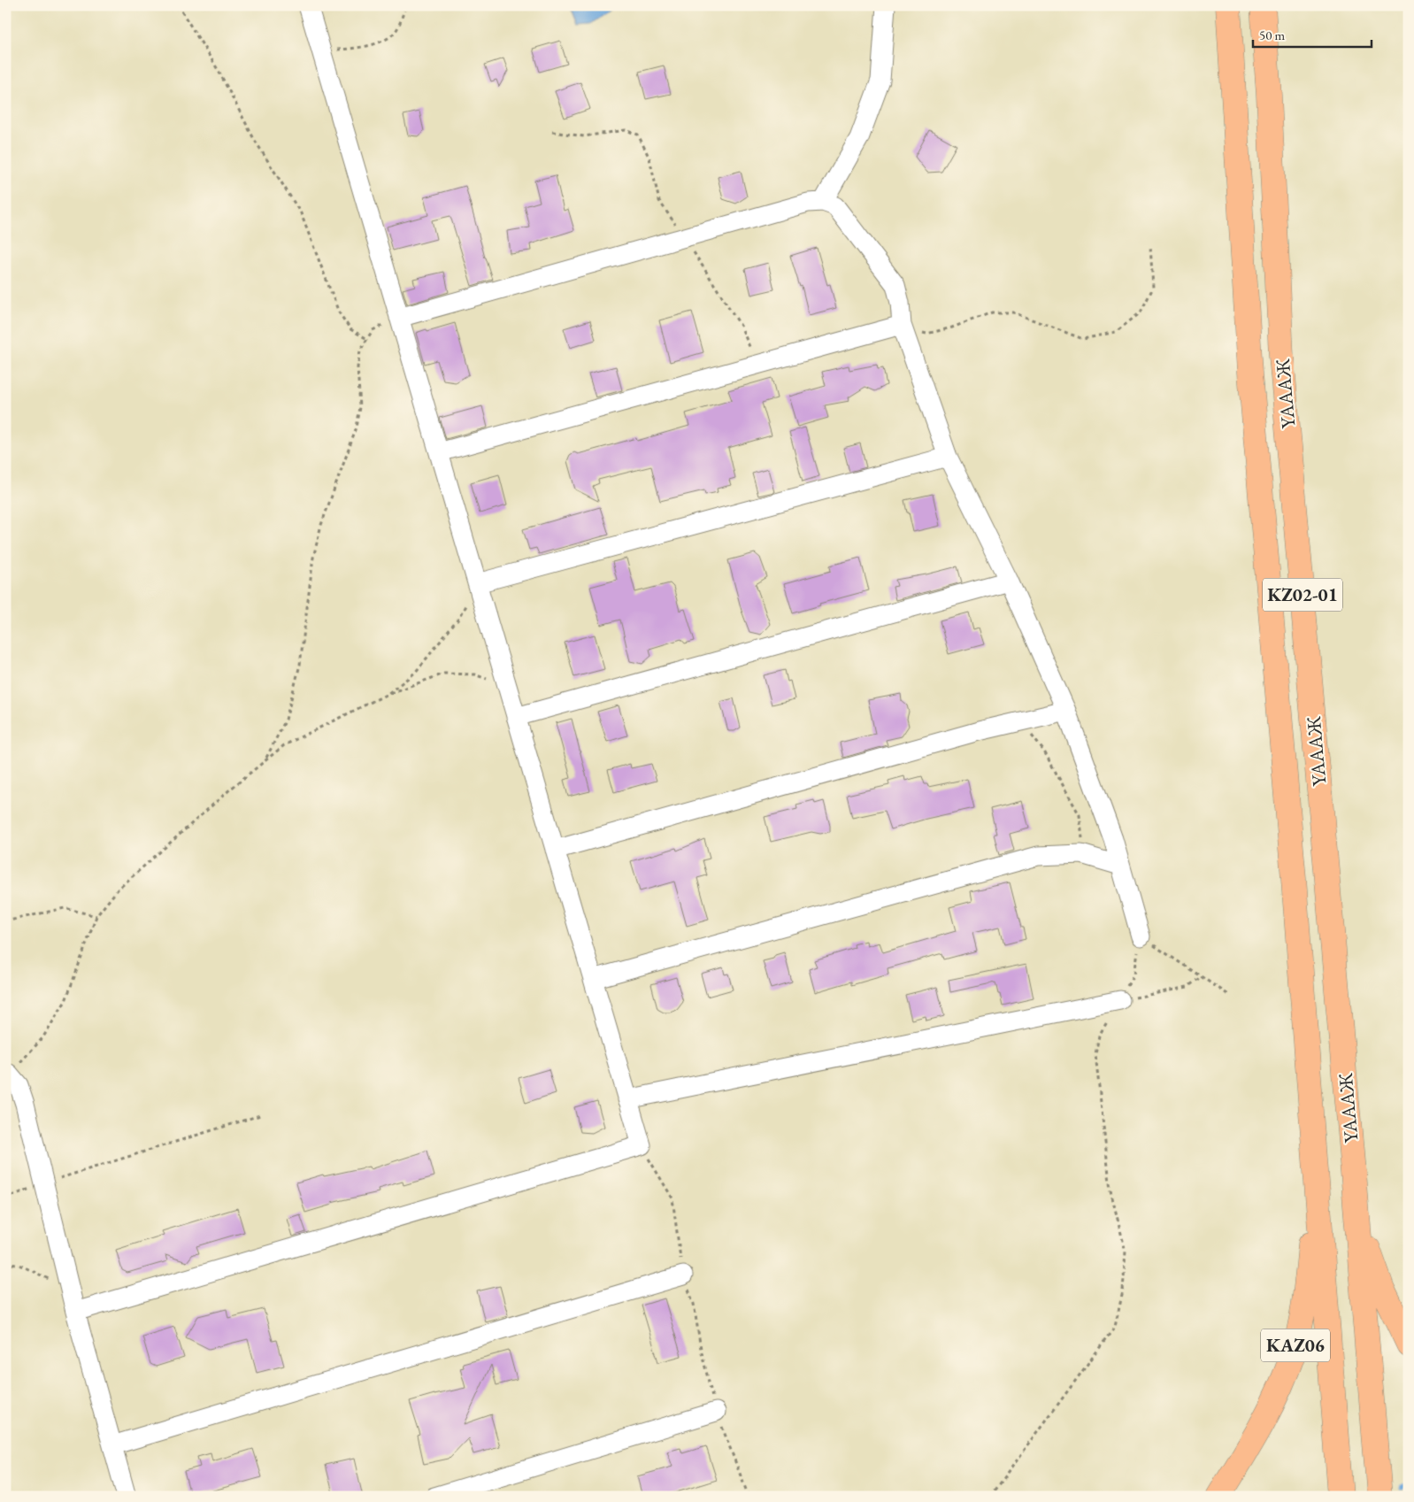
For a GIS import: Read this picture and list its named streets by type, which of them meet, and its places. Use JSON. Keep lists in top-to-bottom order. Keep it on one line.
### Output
{"streets":{"highway":["ҮАААЖ","KZ02-01","KАZ06"]},"crossings":[["ҮАААЖ","KАZ06"]],"scale_bar":"50 m"}
